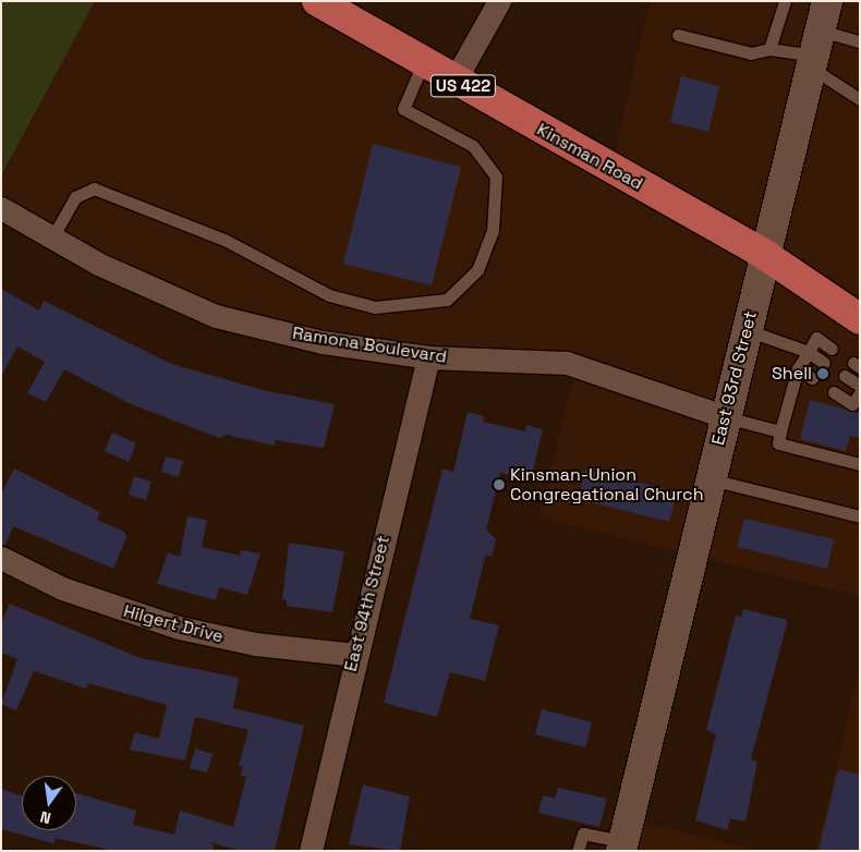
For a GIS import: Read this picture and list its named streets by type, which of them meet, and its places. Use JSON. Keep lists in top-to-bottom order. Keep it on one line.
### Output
{"streets":{"main road":["US 422","Kinsman Road","East 93rd Street"],"street":["Ramona Boulevard","East 94th Street","Hilgert Drive"]},"crossings":[["Kinsman Road","East 93rd Street"],["Ramona Boulevard","East 93rd Street"],["Ramona Boulevard","East 94th Street"],["East 94th Street","Hilgert Drive"]],"places":["Shell","Kinsman-Union Congregational Church"],"north":"bottom"}
